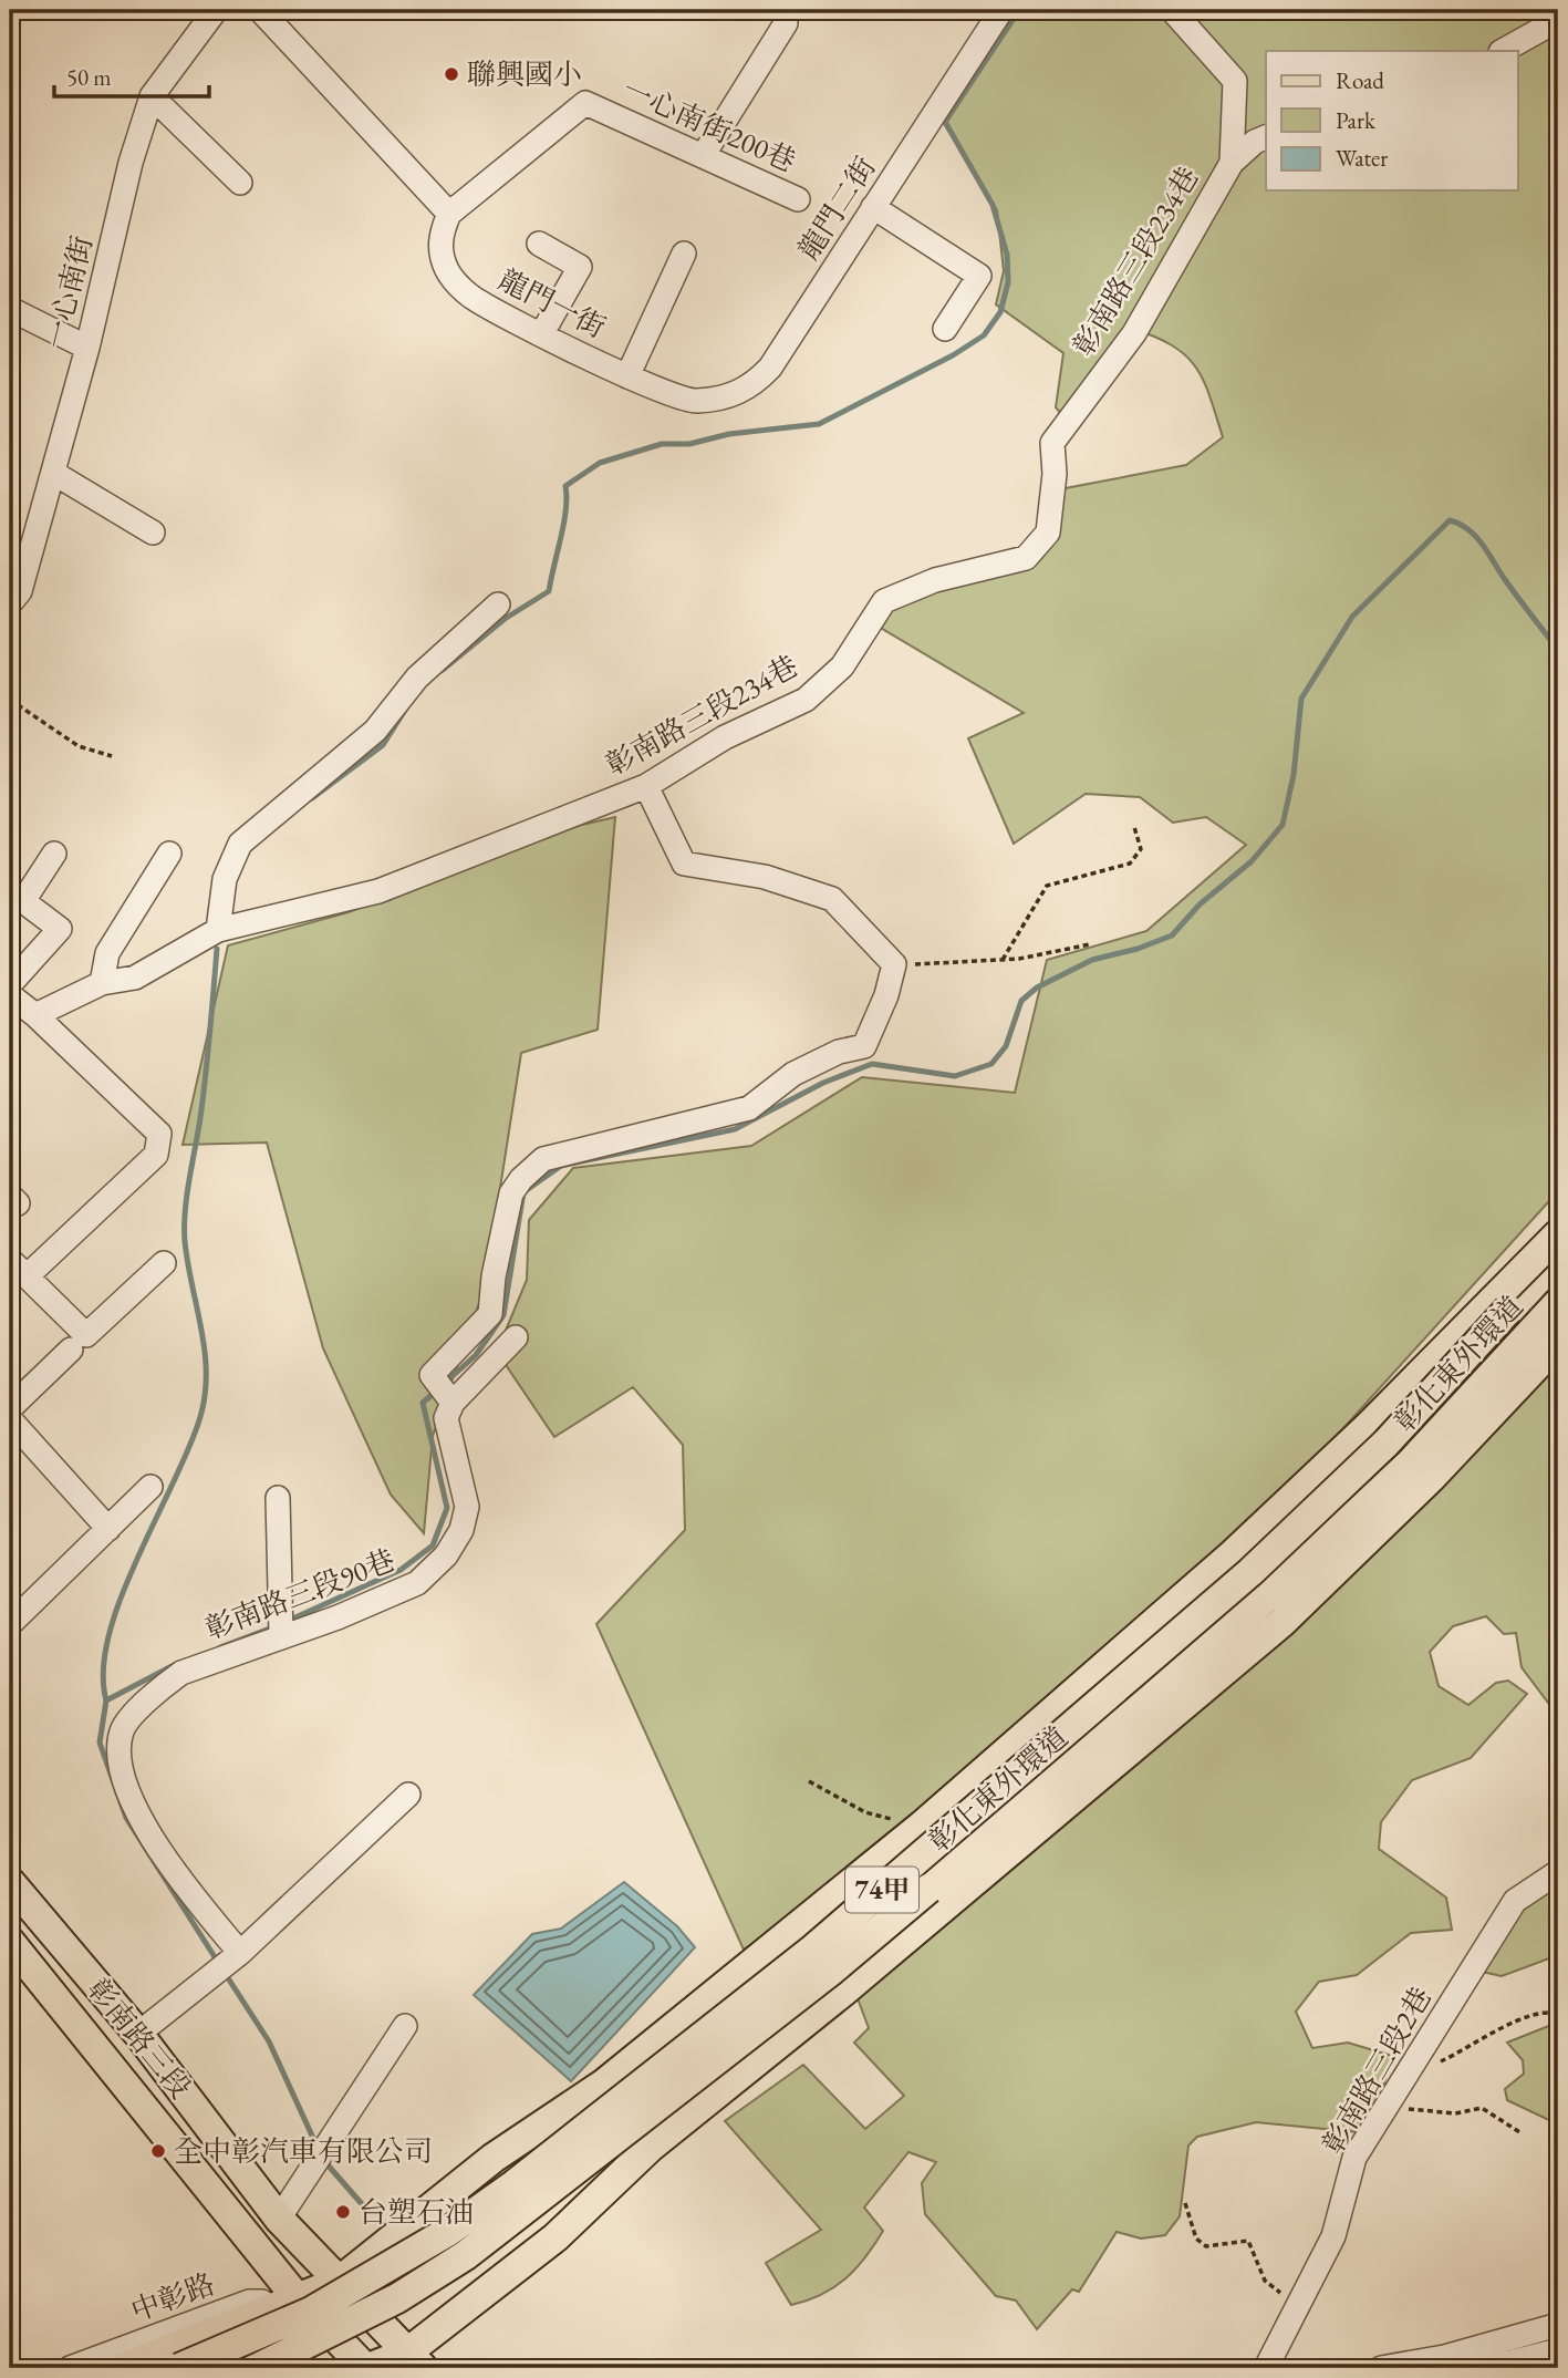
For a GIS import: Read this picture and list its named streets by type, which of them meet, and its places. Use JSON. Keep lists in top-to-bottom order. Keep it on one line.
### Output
{"streets":{"main road":["彰化東外環道","74甲","彰南路三段"],"street":["一心南街200巷","龍門二街","彰南路三段234巷","一心南街","龍門一街","彰南路三段90巷","彰南路三段2巷","中彰路"]},"crossings":[["一心南街200巷","龍門一街"],["龍門二街","龍門一街"],["彰化東外環道","74甲"],["74甲","彰南路三段"],["彰南路三段","中彰路"]],"places":["聯興國小","全中彰汽車有限公司","台塑石油"],"legend":["Road","Park","Water"],"scale_bar":"50 m"}
